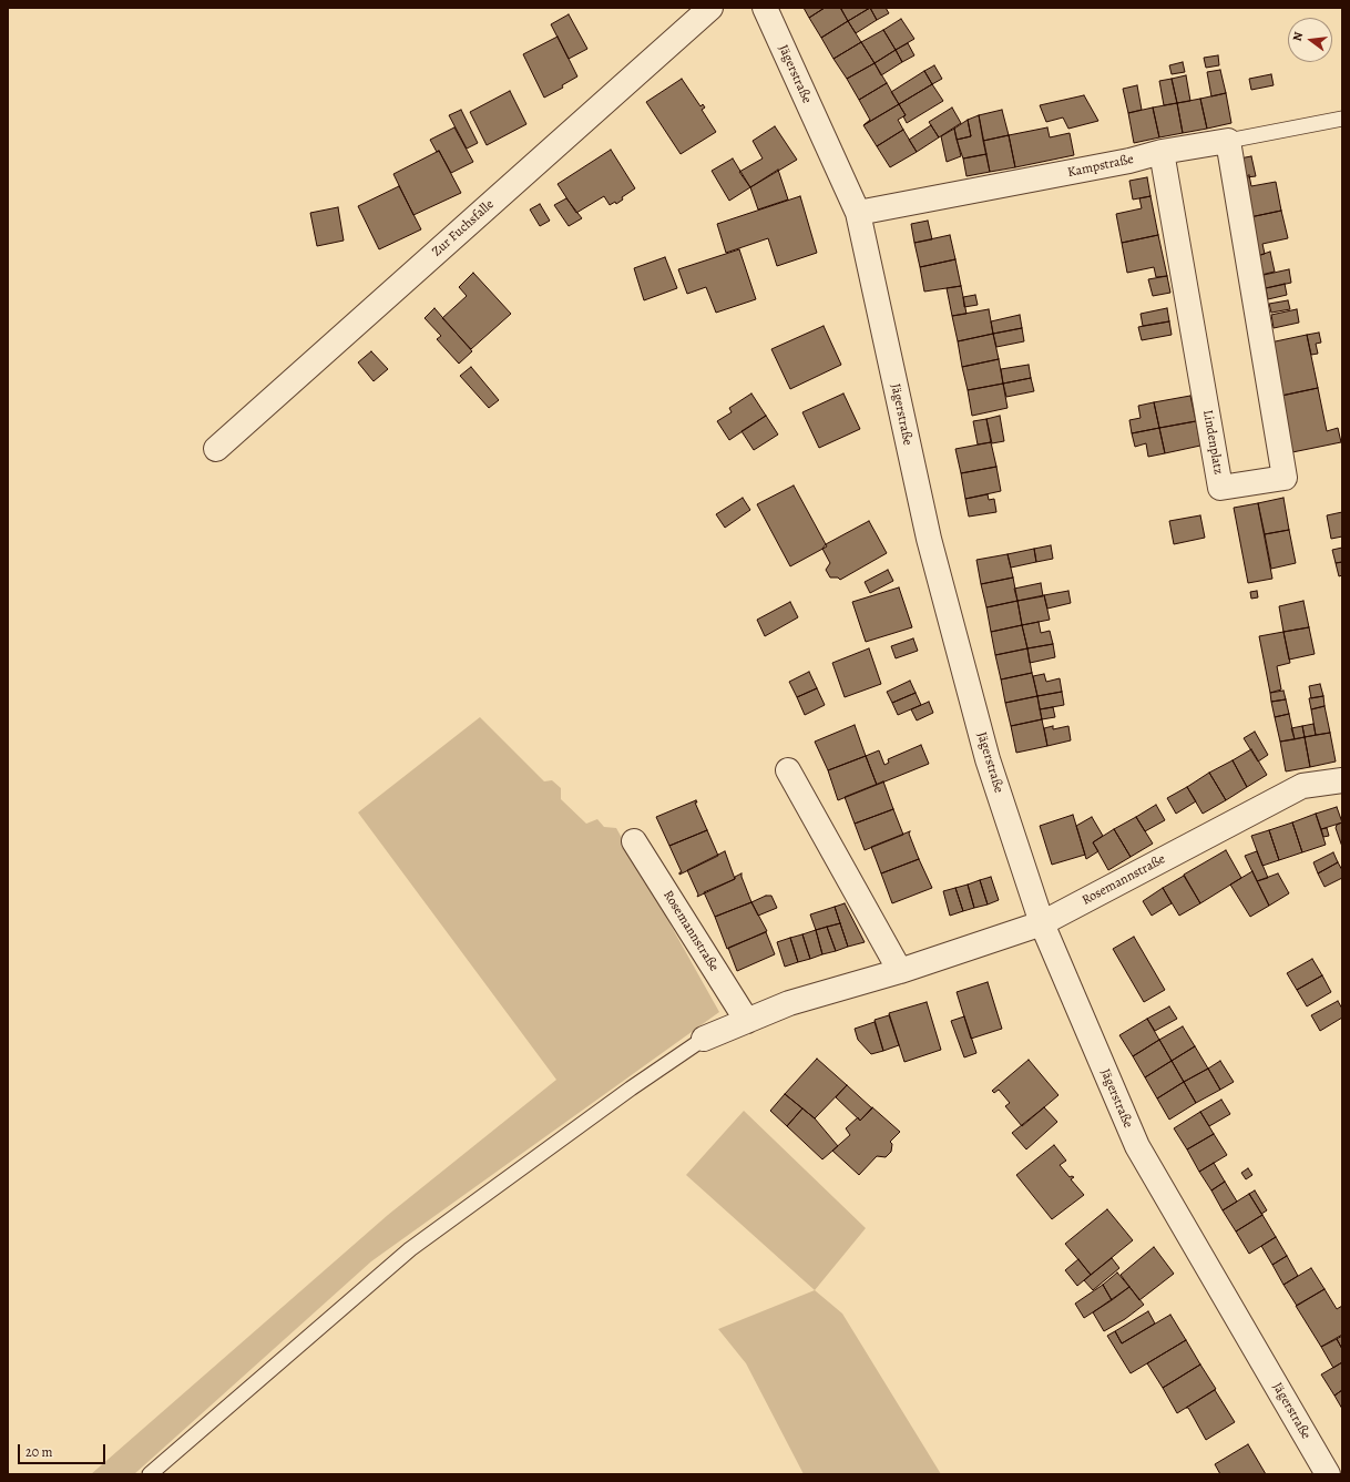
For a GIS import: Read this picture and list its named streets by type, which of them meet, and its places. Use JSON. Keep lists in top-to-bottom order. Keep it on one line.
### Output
{"streets":{"street":["Jägerstraße","Kampstraße","Zur Fuchsfalle","Lindenplatz","Rosemannstraße"]},"crossings":[["Jägerstraße","Kampstraße"],["Jägerstraße","Rosemannstraße"],["Kampstraße","Lindenplatz"]],"scale_bar":"20 m","north":"left"}
